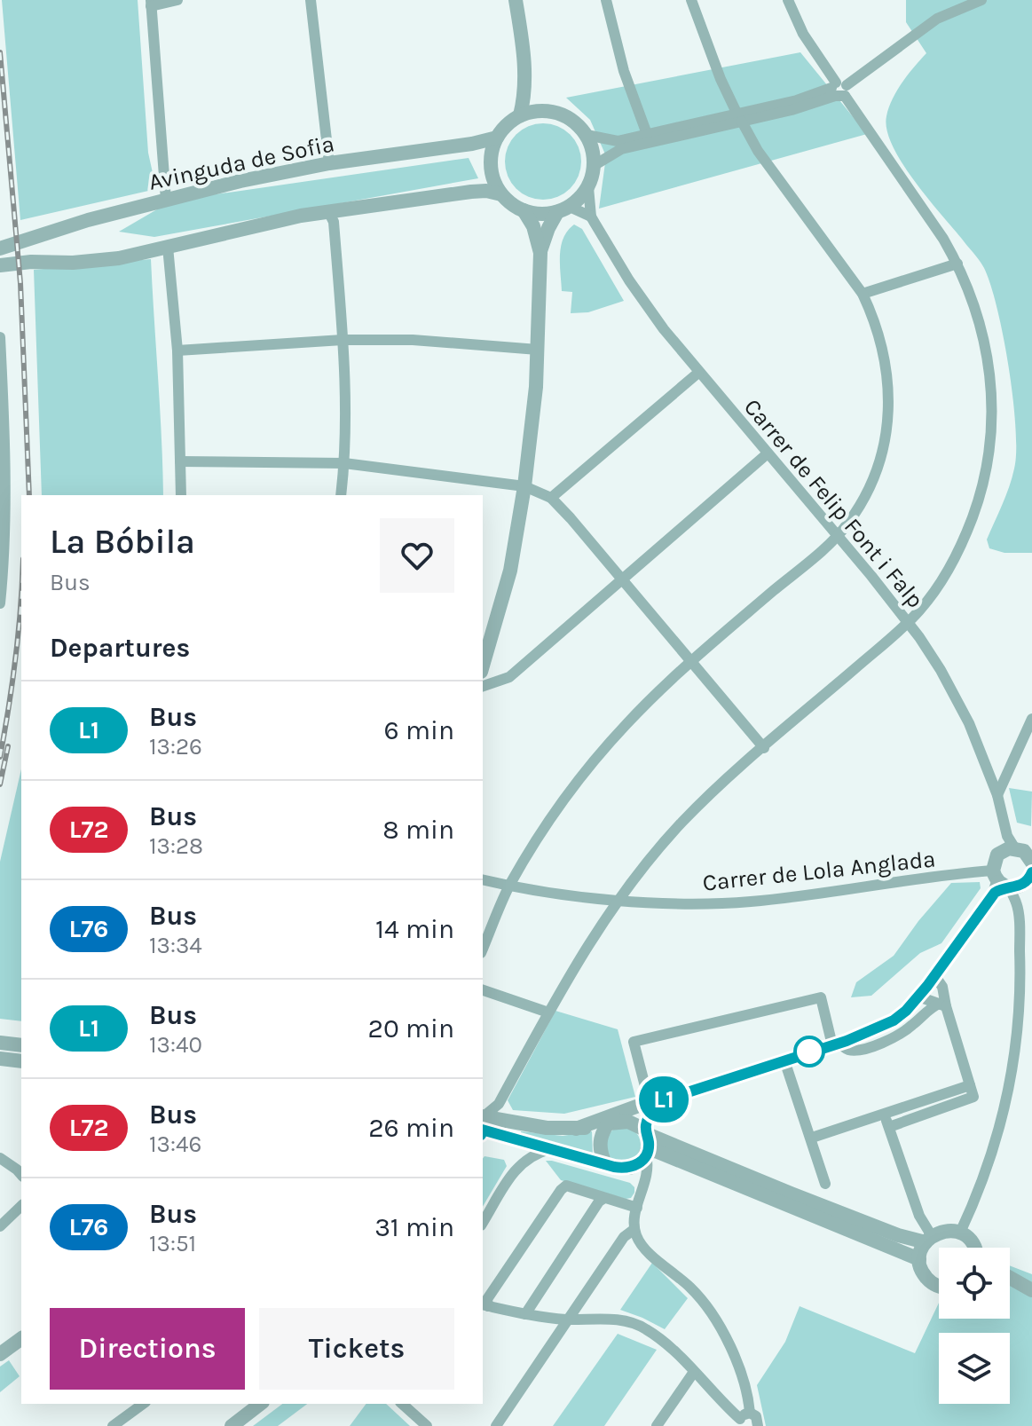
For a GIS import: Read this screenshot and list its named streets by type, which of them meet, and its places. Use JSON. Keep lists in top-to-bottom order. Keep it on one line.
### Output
{"streets":{"street":["Avinguda de Sofia","Carrer de Felip Font i Falp","Carrer de Lola Anglada"]},"crossings":[["Avinguda de Sofia","Carrer de Felip Font i Falp"]],"lines":["bus line L1"],"page":{"on_map":"L1","heading":[["La Bóbila","Bus"],"Departures"],"list":[{"mark":"L1","name":"Bus","note":"13:26","value":"6 min"},{"mark":"L72","name":"Bus","note":"13:28","value":"8 min"},{"mark":"L76","name":"Bus","note":"13:34","value":"14 min"},{"mark":"L1","name":"Bus","note":"13:40","value":"20 min"},{"mark":"L72","name":"Bus","note":"13:46","value":"26 min"},{"mark":"L76","name":"Bus","note":"13:51","value":"31 min"}],"buttons":["Directions","Tickets"]}}
